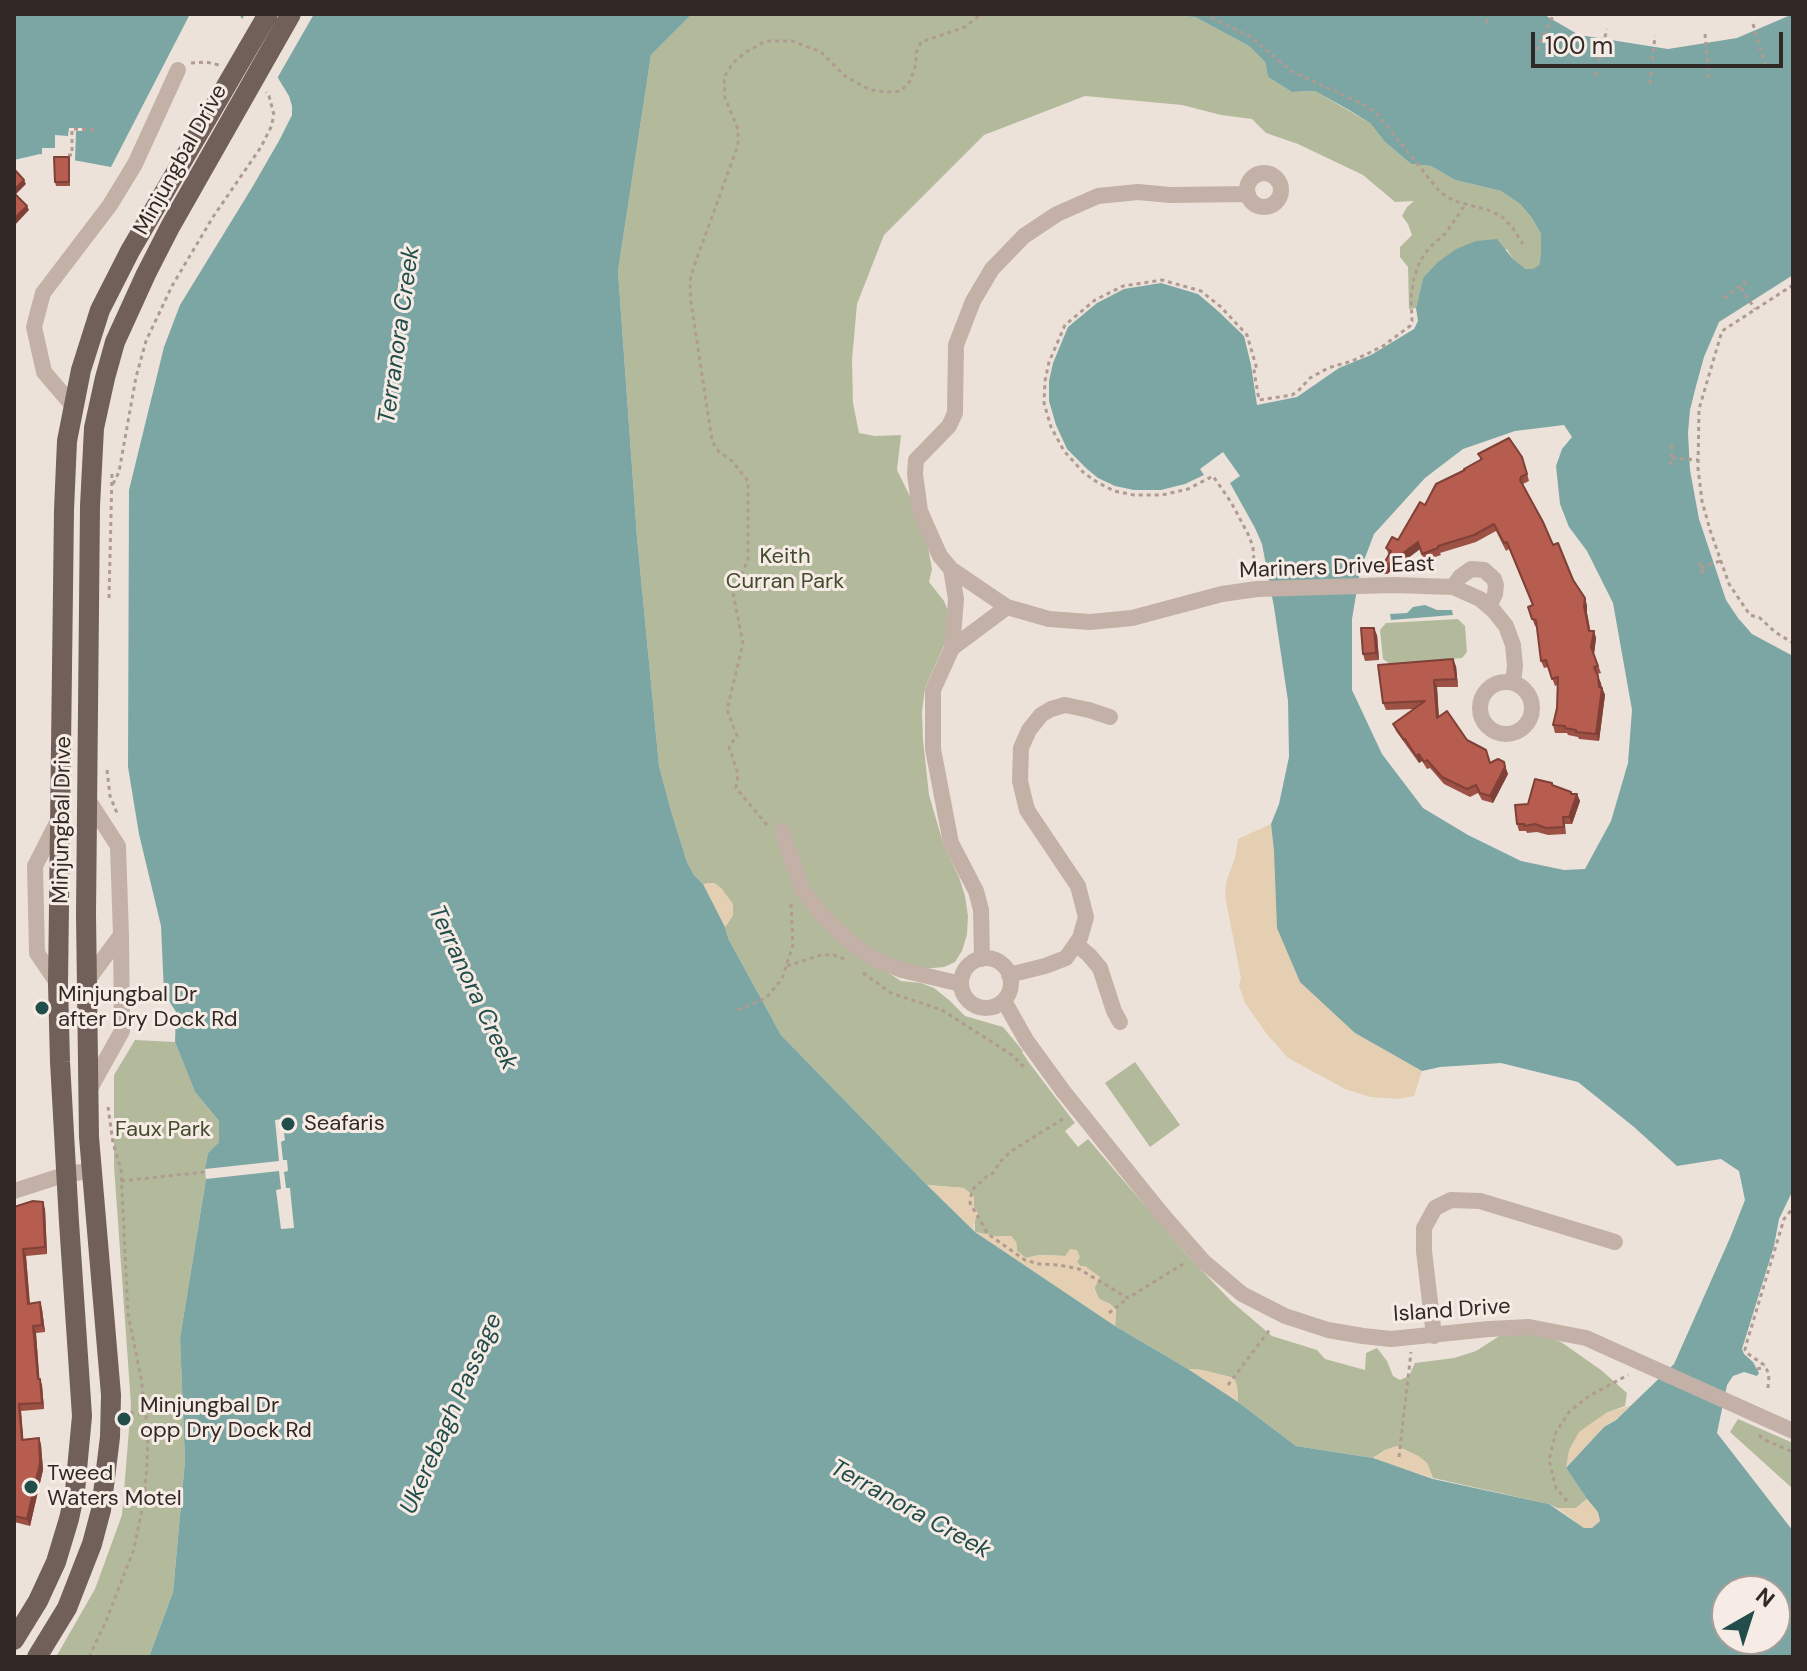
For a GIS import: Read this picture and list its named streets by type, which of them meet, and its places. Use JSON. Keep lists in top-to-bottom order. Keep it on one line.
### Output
{"streets":{"main road":["Minjungbal Drive"],"street":["Mariners Drive East","Island Drive"]},"water":["Terranora Creek","Ukerebagh Passage"],"parks":["Keith Curran Park","Faux Park"],"places":["Minjungbal Dr after Dry Dock Rd","Seafaris","Minjungbal Dr opp Dry Dock Rd","Tweed Waters Motel"],"scale_bar":"100 m","north":"top right"}
